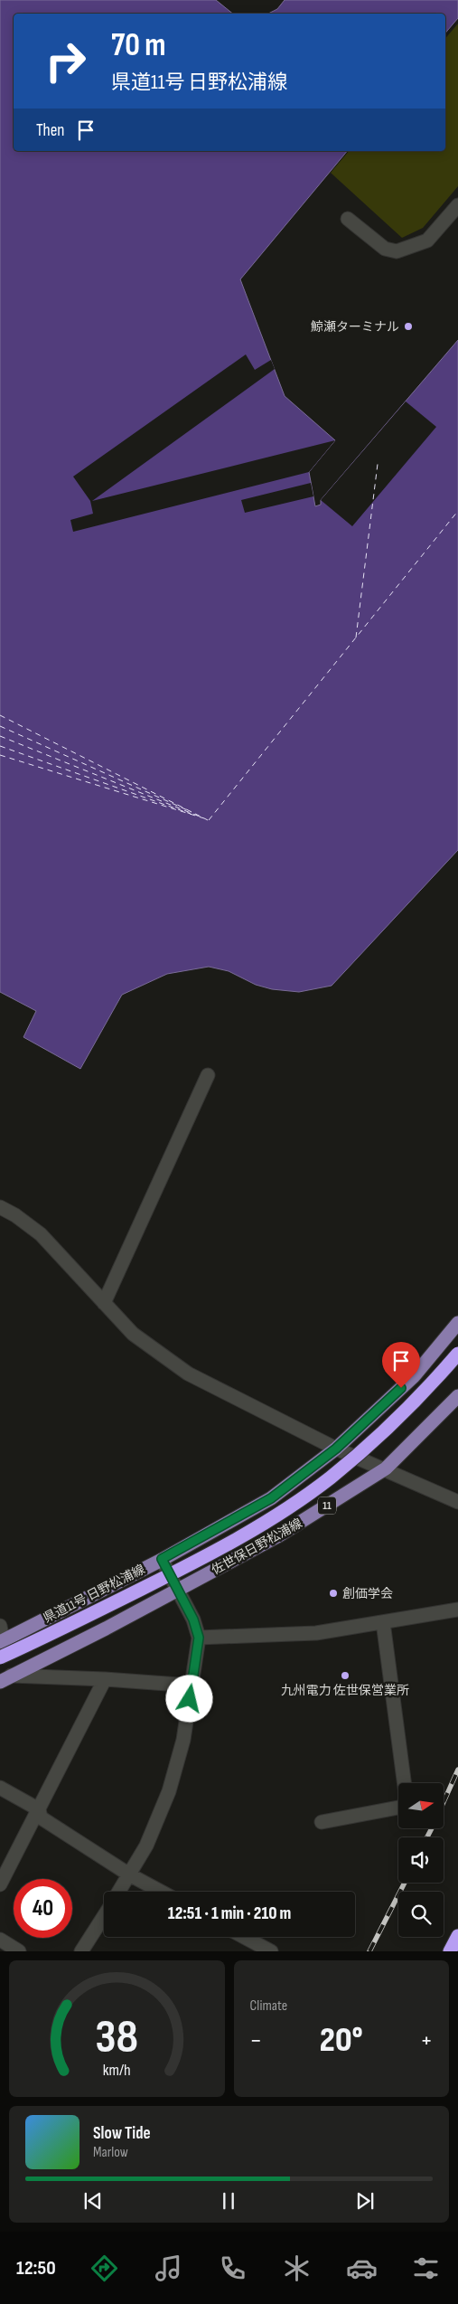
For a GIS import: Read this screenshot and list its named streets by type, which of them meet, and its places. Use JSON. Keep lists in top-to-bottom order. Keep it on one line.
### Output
{"streets":{"main road":["11","佐世保日野松浦線","県道11号 日野松浦線"]},"crossings":[["11","佐世保日野松浦線"]],"places":["鯨瀬ターミナル","創価学会","九州電力 佐世保営業所"],"north":"right","page":{"turn":["70 m","県道11号 日野松浦線"],"then":"Then","limit":"40","trip":"12:51 · 1 min · 210 m","tile":"Climate","heat":["−","20°","+"],"song":["Slow Tide","Marlow"],"tabs":"12:50","gauge":["38","km/h"]}}
